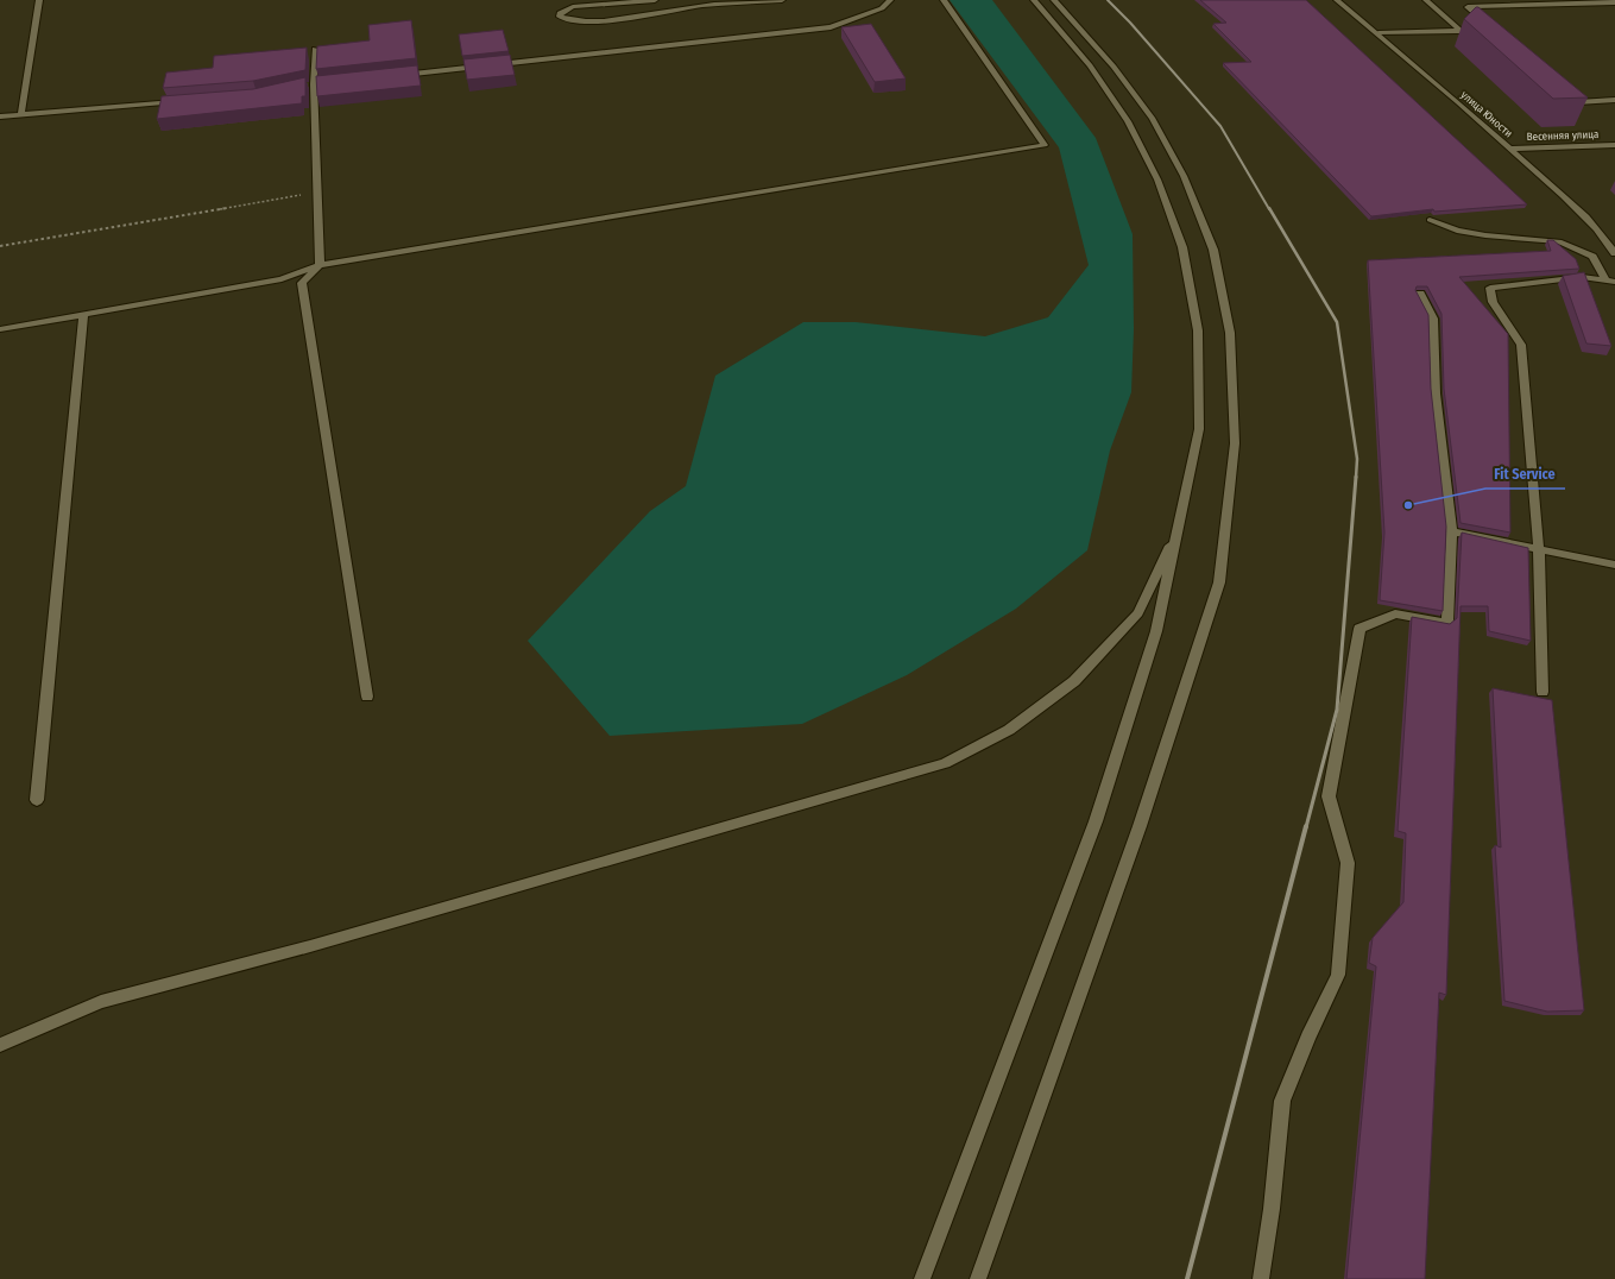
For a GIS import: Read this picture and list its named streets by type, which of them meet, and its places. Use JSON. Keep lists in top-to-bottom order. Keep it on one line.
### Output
{"streets":{"main road":["улица Юности","Весенняя улица"]},"crossings":[["улица Юности","Весенняя улица"]],"places":["Fit Service"]}
